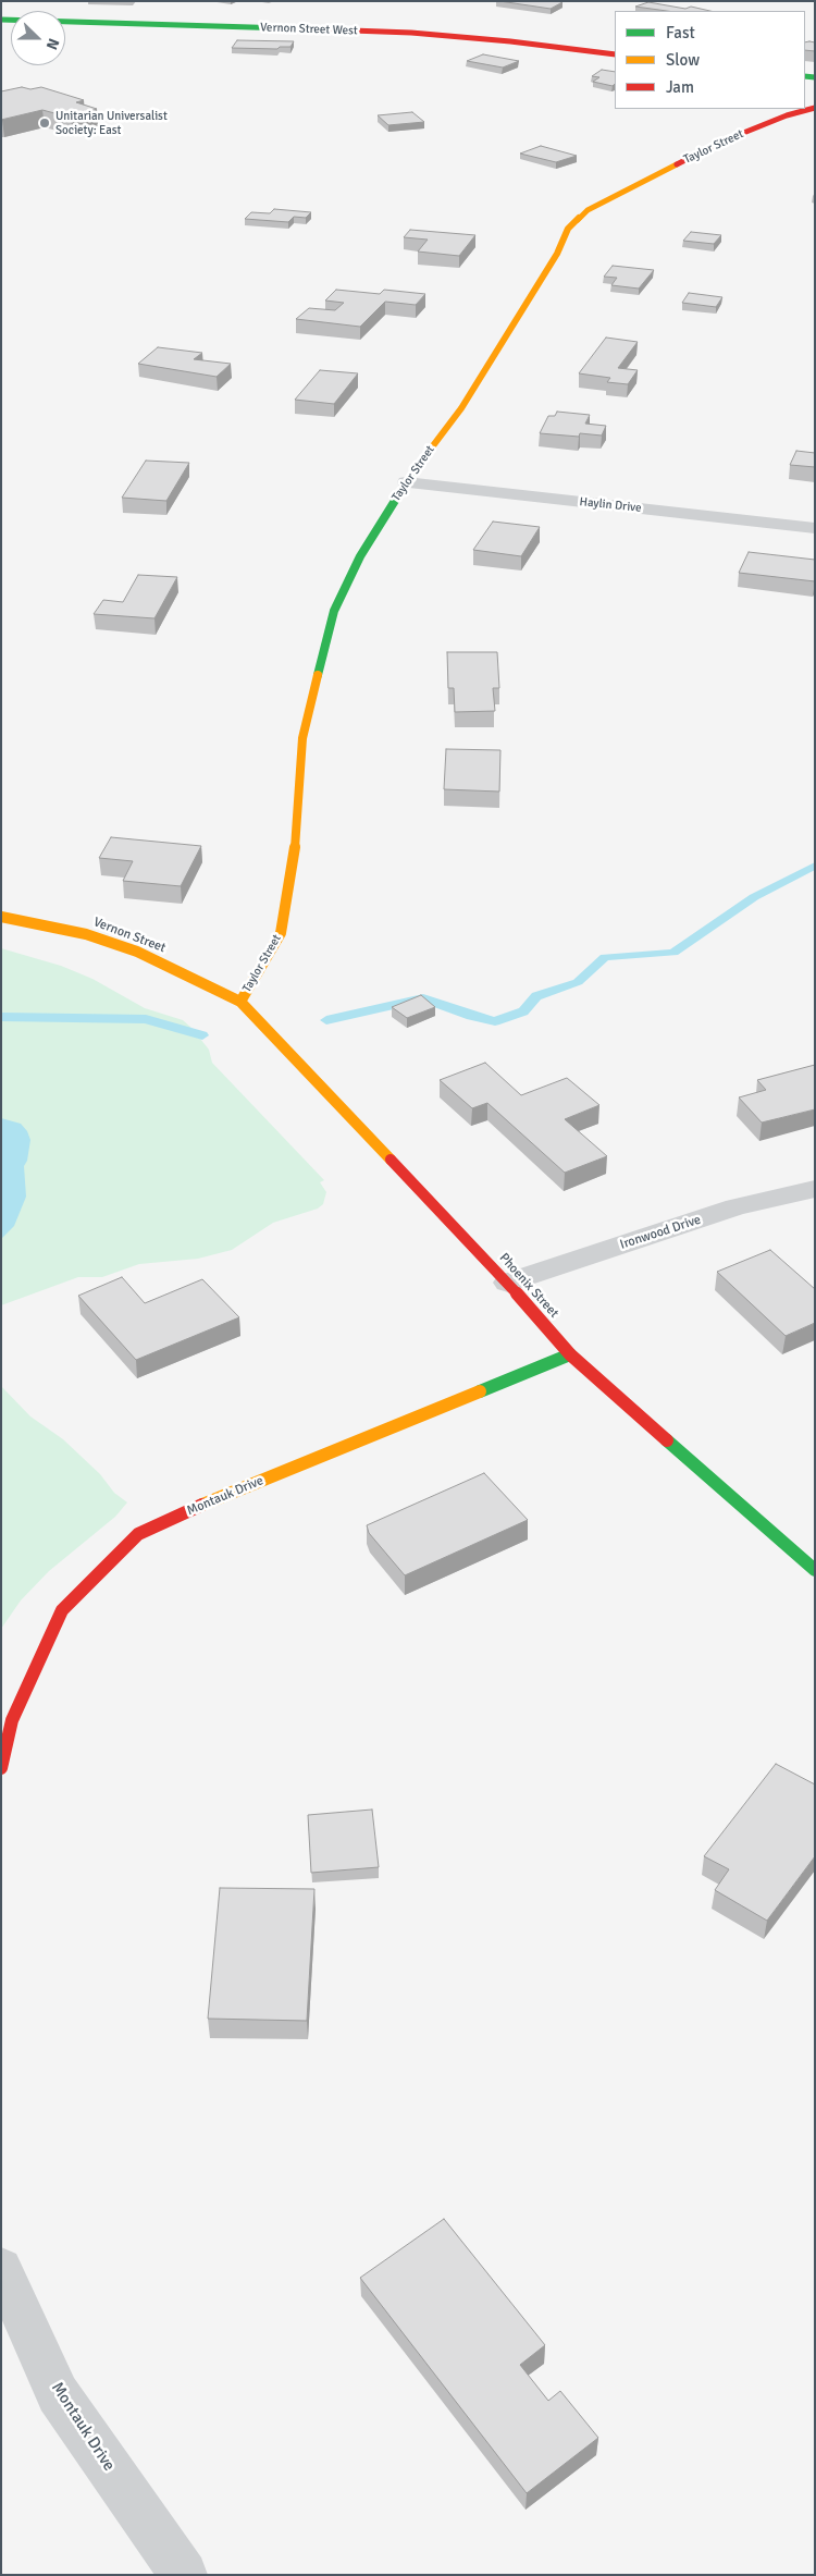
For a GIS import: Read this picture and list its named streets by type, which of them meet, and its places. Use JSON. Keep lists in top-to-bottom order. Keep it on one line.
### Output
{"streets":{"street":["Vernon Street West","Taylor Street","Haylin Drive","Vernon Street","Ironwood Drive","Phoenix Street","Montauk Drive"]},"crossings":[["Taylor Street","Haylin Drive"],["Taylor Street","Vernon Street"],["Taylor Street","Phoenix Street"],["Vernon Street","Phoenix Street"],["Ironwood Drive","Phoenix Street"],["Phoenix Street","Montauk Drive"]],"places":["Unitarian Universalist Society: East"],"legend":["Fast","Slow","Jam"],"north":"right"}
